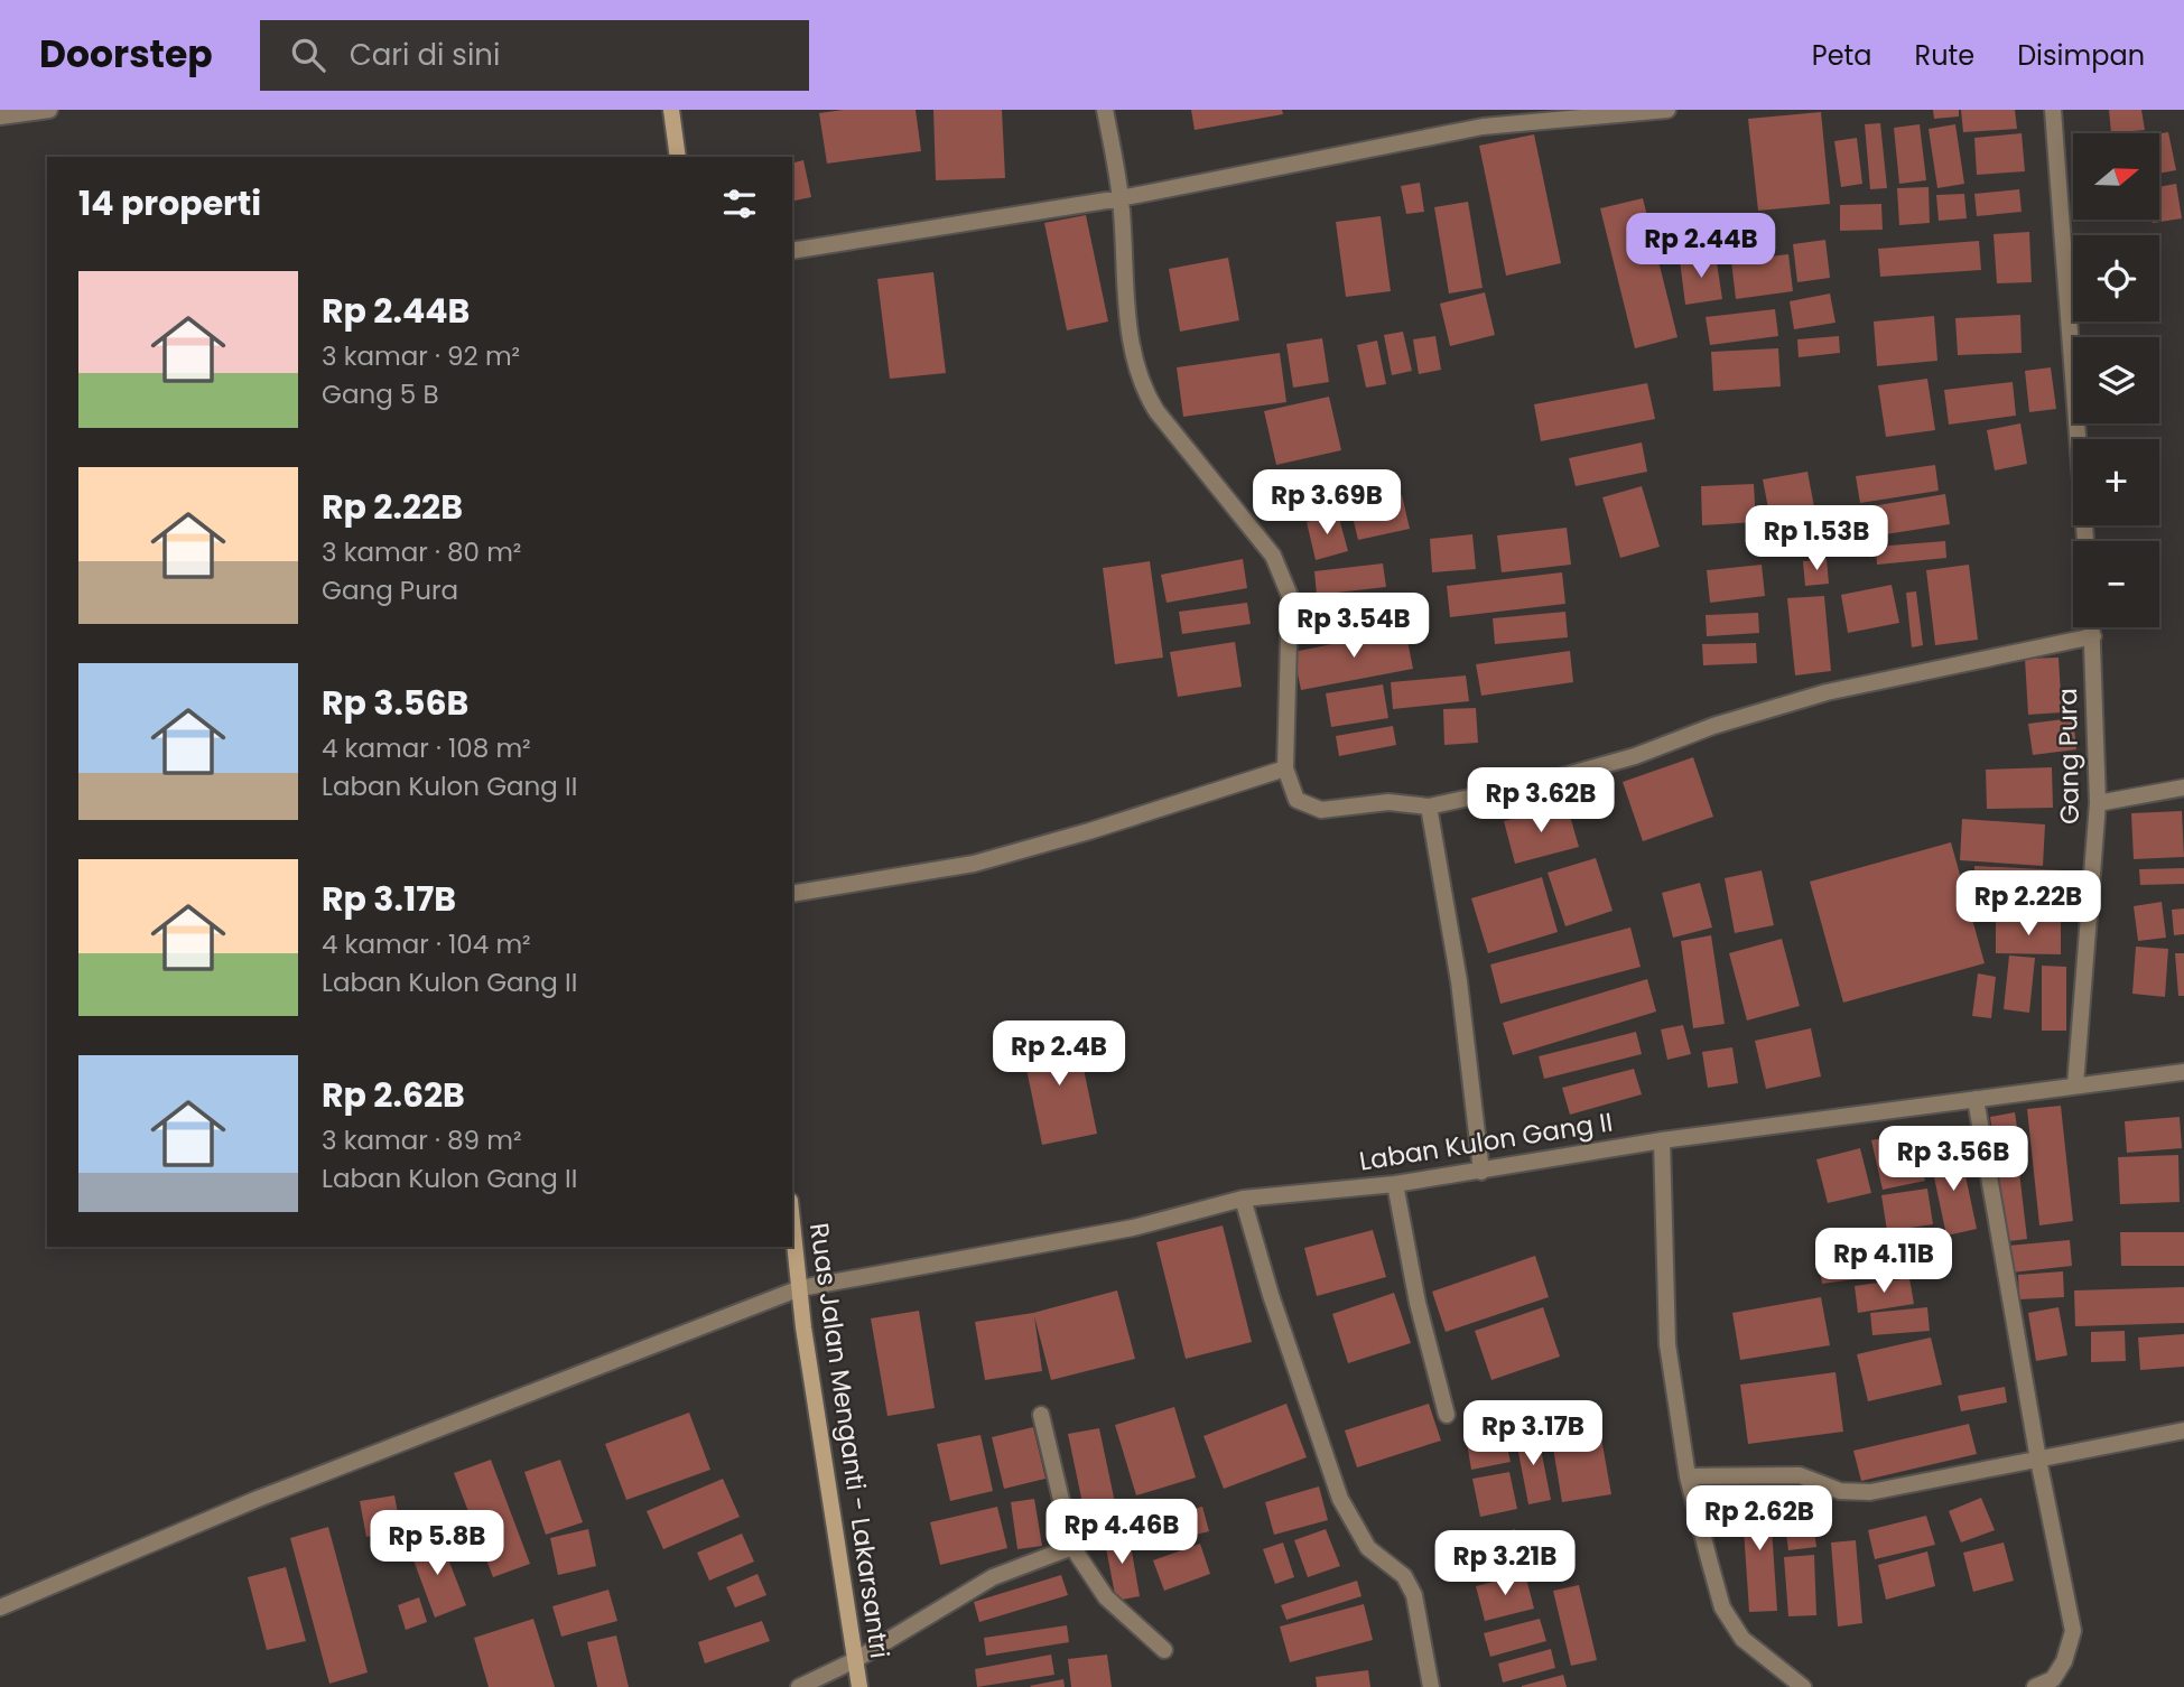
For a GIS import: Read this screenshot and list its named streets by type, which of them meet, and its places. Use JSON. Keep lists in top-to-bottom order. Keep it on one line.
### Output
{"streets":{"main road":["Ruas Jalan Menganti - Lakarsantri"],"street":["Gang Pura","Laban Kulon Gang II"]},"crossings":[["Gang Pura","Laban Kulon Gang II"],["Laban Kulon Gang II","Ruas Jalan Menganti - Lakarsantri"]],"north":"right","page":{"header":"Doorstep","search":"Cari di sini","nav":["Peta","Rute","Disimpan"],"map_buttons":["+","−"],"heading":"14 properti","price":["Rp 2.44B","Rp 3.69B","Rp 1.53B","Rp 3.54B","Rp 3.62B","Rp 2.22B","Rp 2.4B","Rp 3.56B","Rp 4.11B","Rp 3.17B","Rp 2.62B","Rp 4.46B","Rp 5.8B","Rp 3.21B"],"list":[{"name":"Rp 2.44B","note":"3 kamar · 92 m² · Gang 5 B"},{"name":"Rp 2.22B","note":"3 kamar · 80 m² · Gang Pura"},{"name":"Rp 3.56B","note":"4 kamar · 108 m² · Laban Kulon Gang II"},{"name":"Rp 3.17B","note":"4 kamar · 104 m² · Laban Kulon Gang II"},{"name":"Rp 2.62B","note":"3 kamar · 89 m² · Laban Kulon Gang II"}]}}
